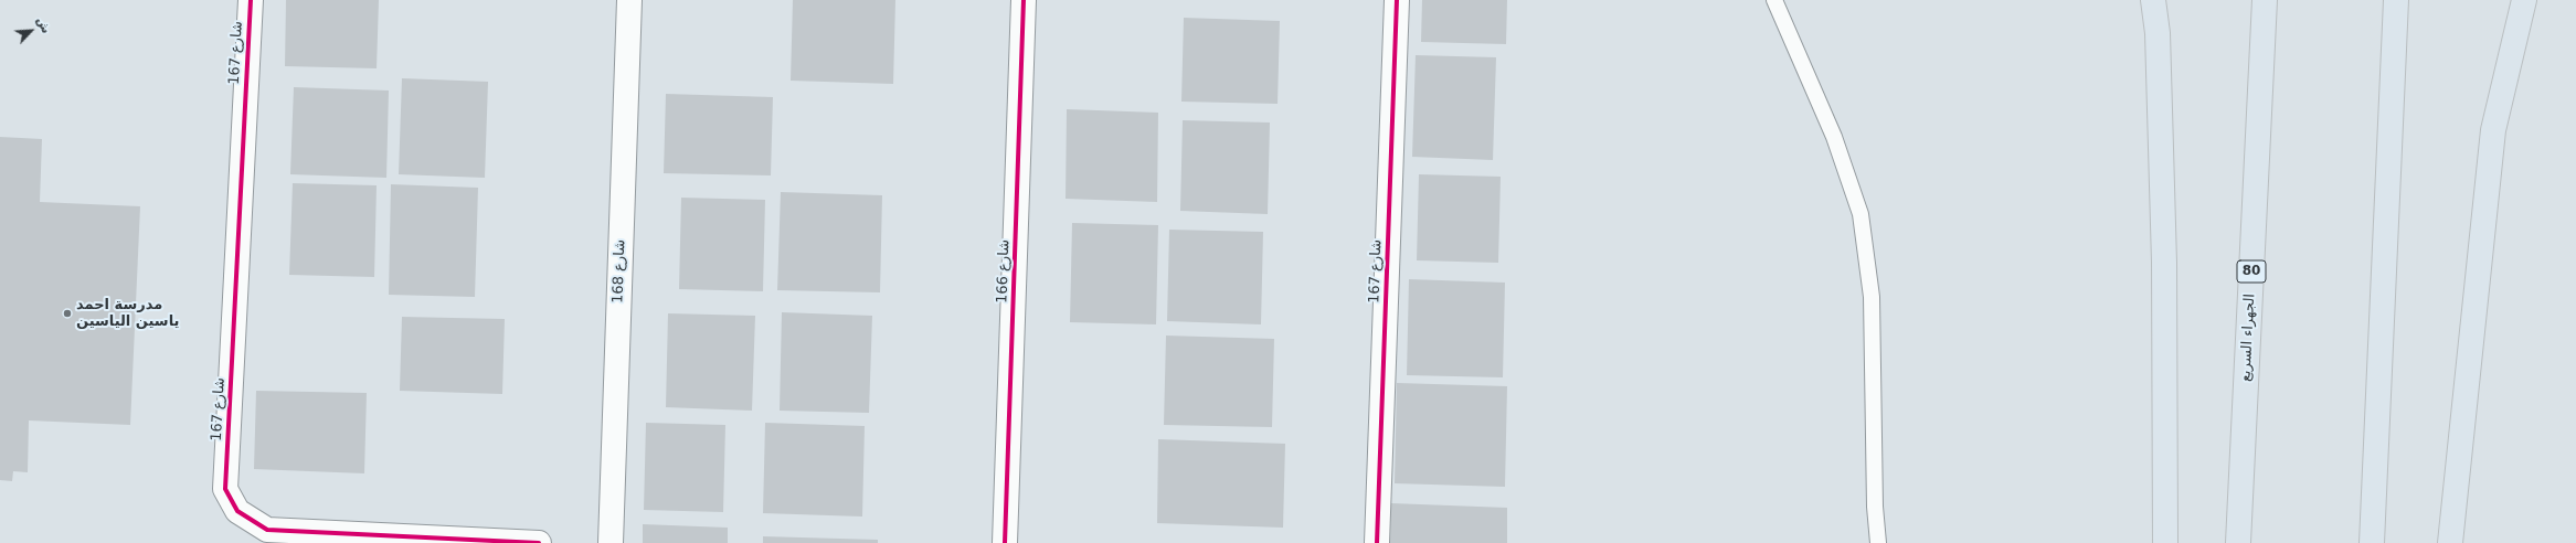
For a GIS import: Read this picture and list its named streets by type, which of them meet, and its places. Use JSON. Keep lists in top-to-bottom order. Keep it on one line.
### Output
{"streets":{"highway":["80","الجهراء السريع"],"street":["شارع 167","شارع 168","شارع 166"]},"places":["مدرسة احمد ياسين الياسين"],"north":"top right"}
